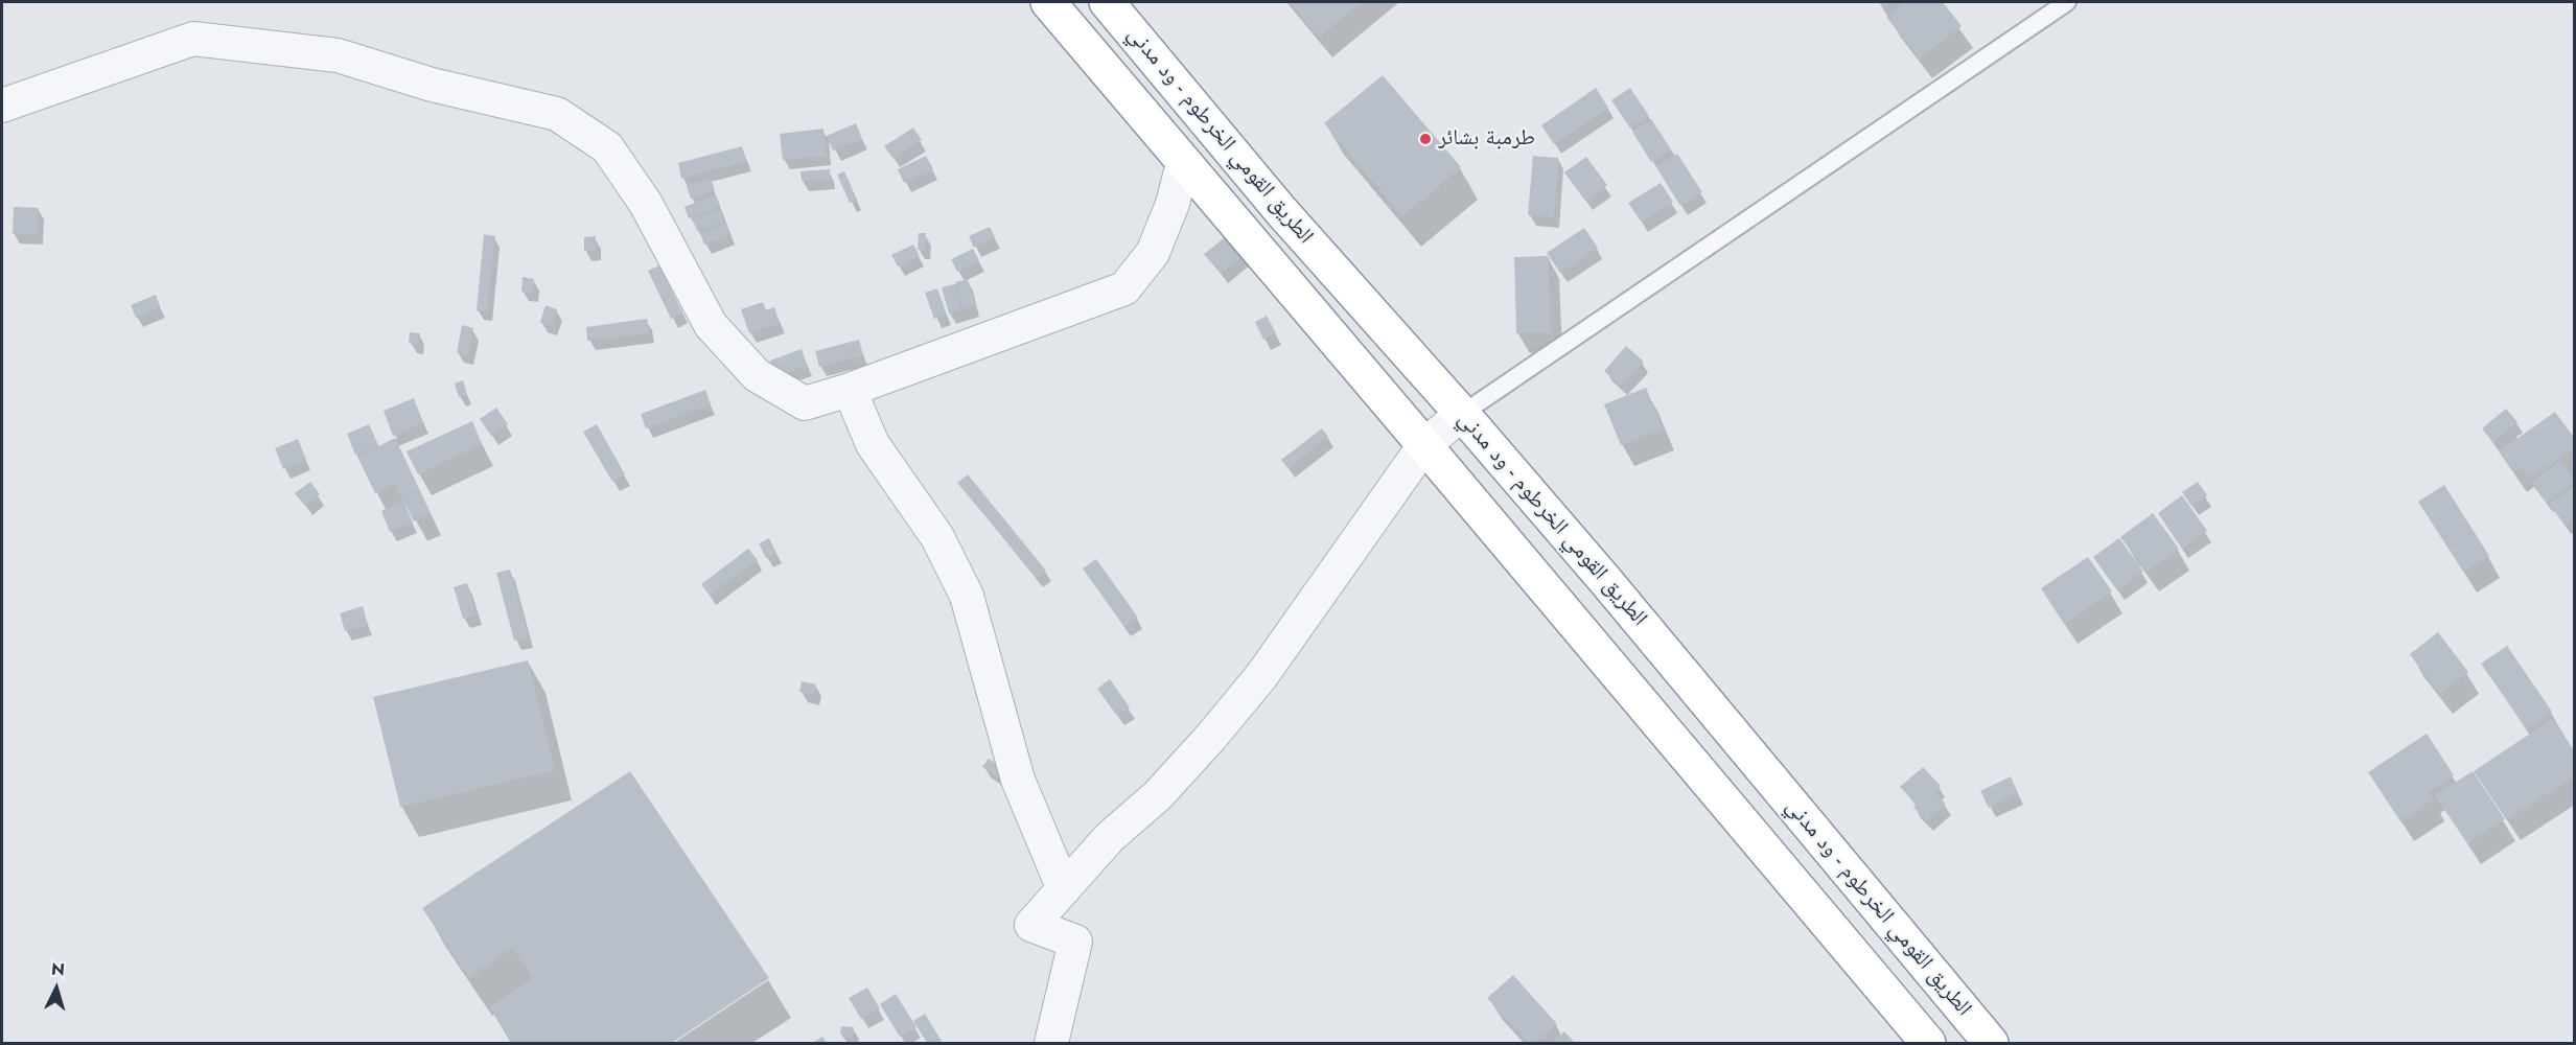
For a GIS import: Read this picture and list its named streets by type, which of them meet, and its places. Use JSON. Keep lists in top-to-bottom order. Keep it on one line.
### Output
{"streets":{"highway":["الطريق القومي الخرطوم - ود مدني"]},"places":["طرمبة بشائر"],"north":"top"}
